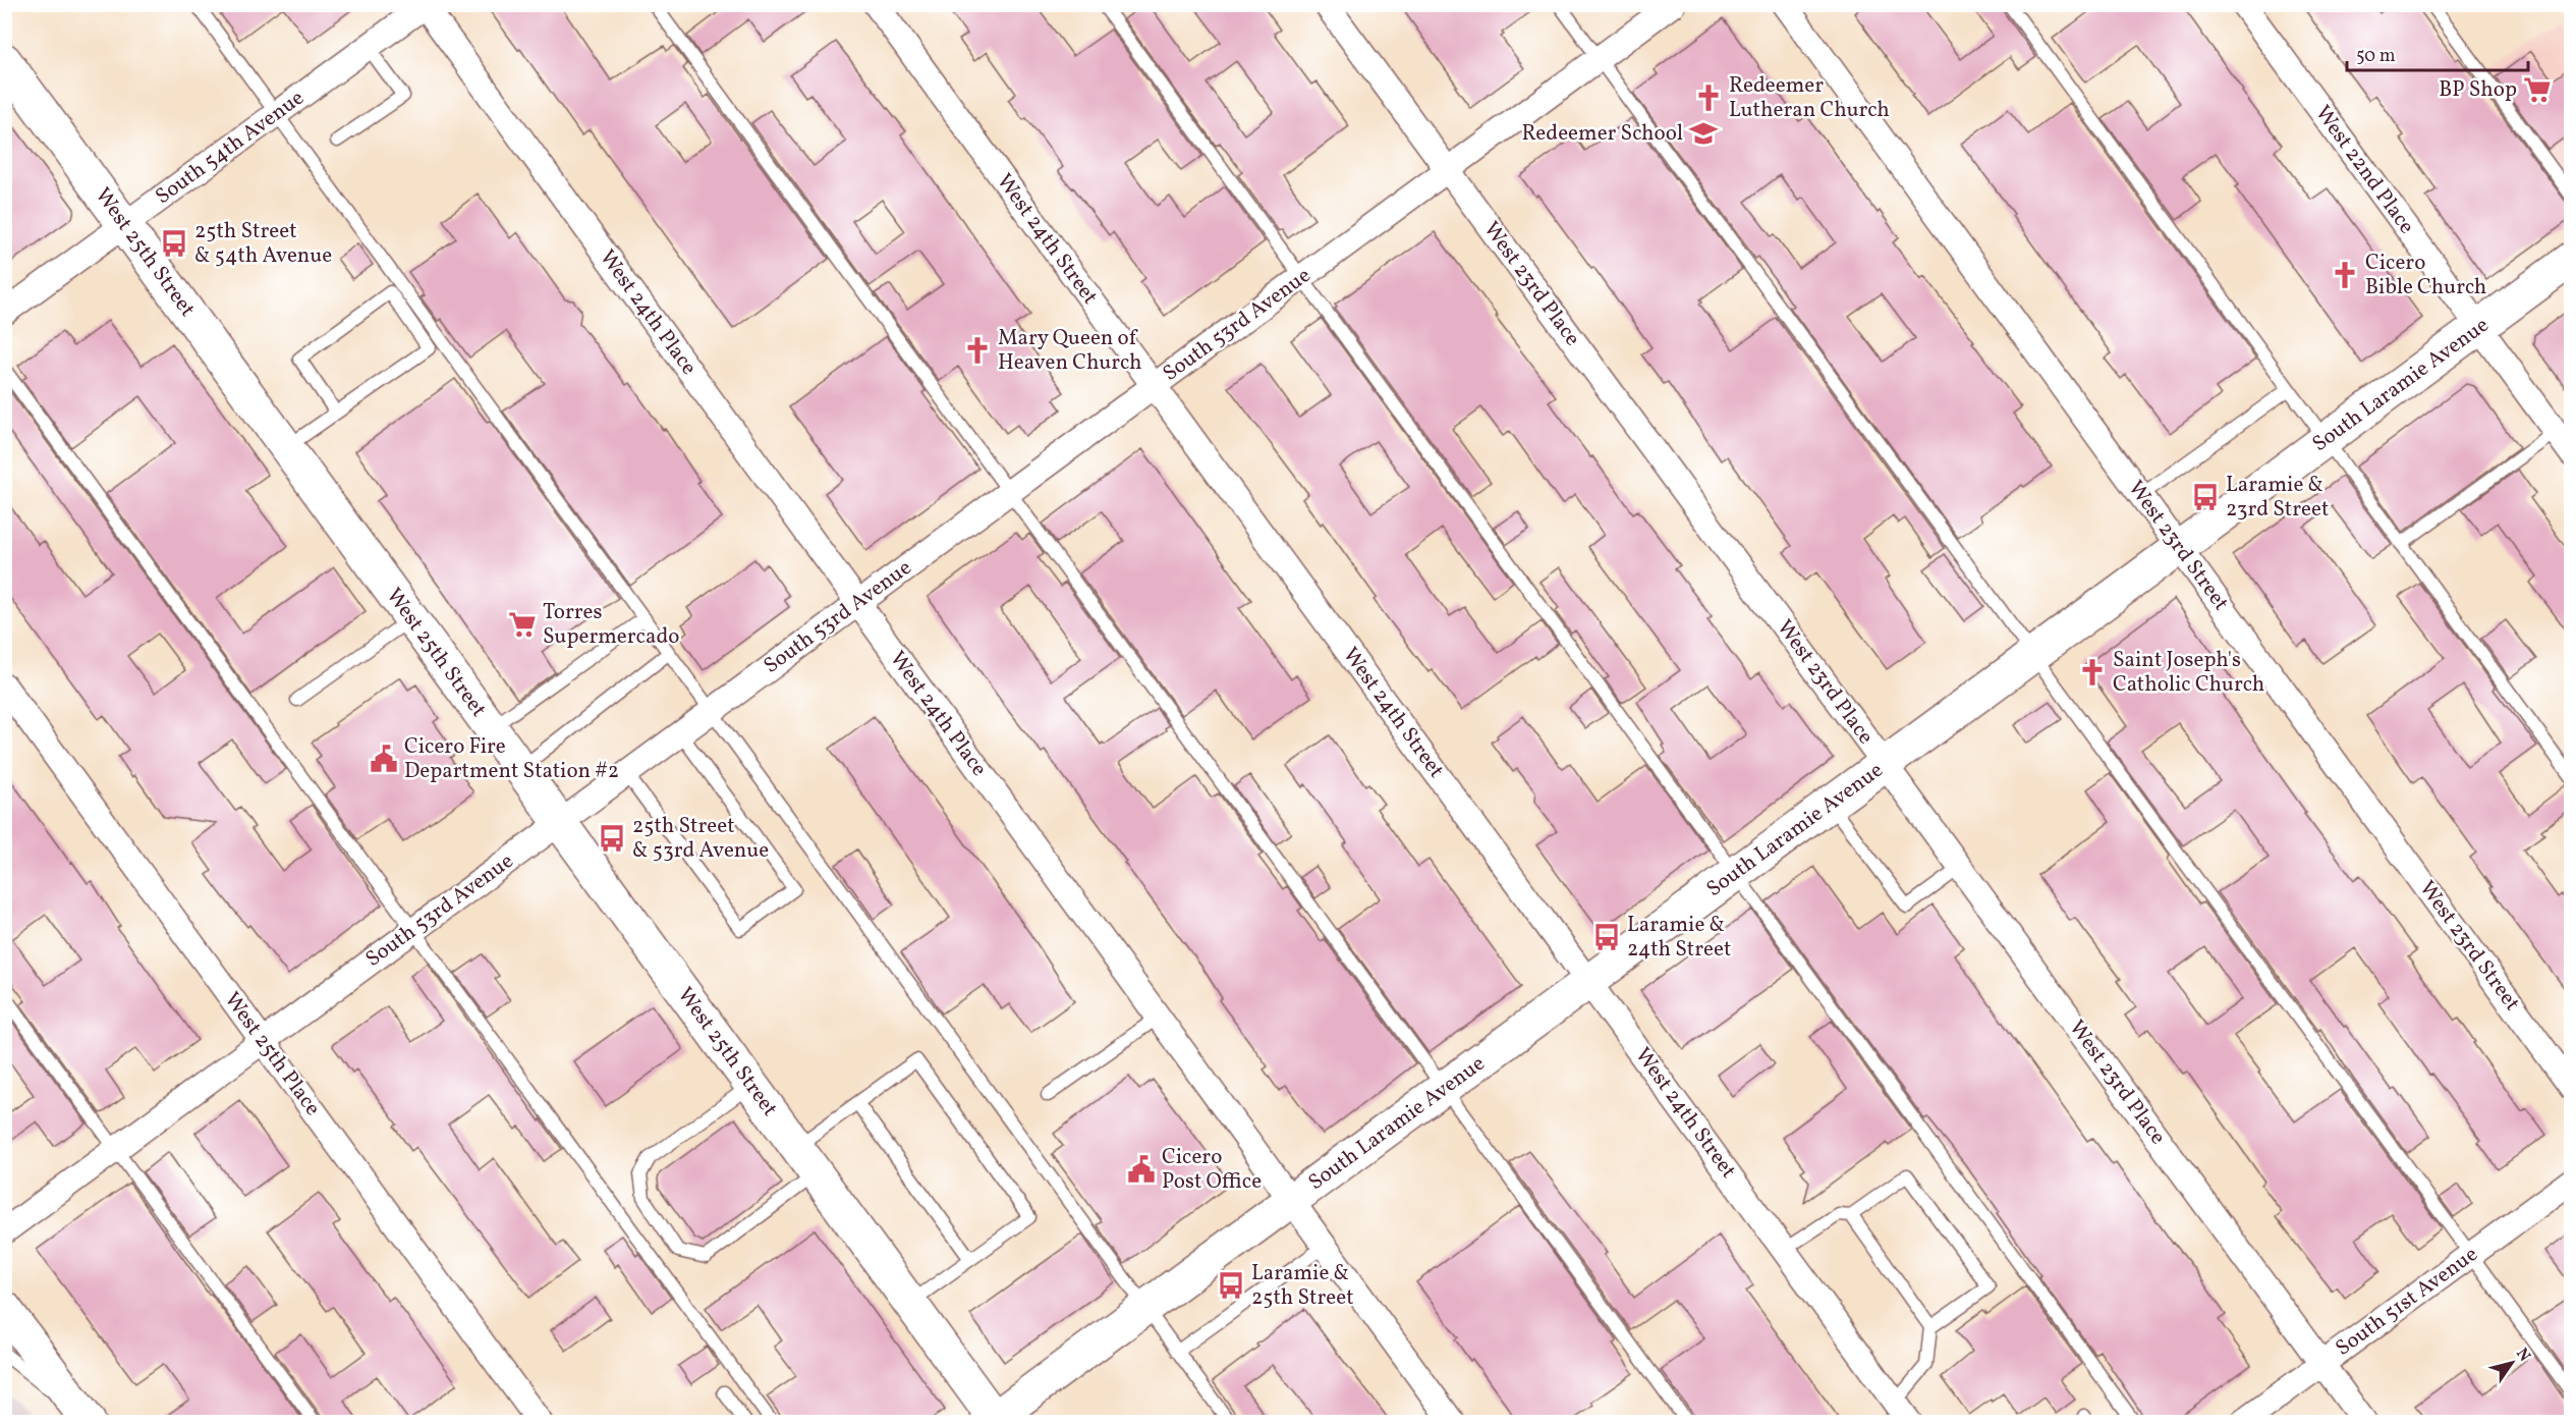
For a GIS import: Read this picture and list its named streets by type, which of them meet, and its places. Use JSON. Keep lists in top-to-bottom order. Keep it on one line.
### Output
{"streets":{"main road":["West 25th Street","South Laramie Avenue"],"street":["South 54th Avenue","West 22nd Place","West 24th Street","West 23rd Place","West 24th Place","South 53rd Avenue","West 23rd Street","West 25th Place","South 51st Avenue"]},"crossings":[["South 54th Avenue","West 25th Street"],["South 54th Avenue","West 24th Place"],["West 22nd Place","South Laramie Avenue"],["West 24th Street","South 53rd Avenue"],["West 24th Street","South Laramie Avenue"],["West 25th Street","South 53rd Avenue"],["West 25th Street","South Laramie Avenue"],["West 23rd Place","South 53rd Avenue"],["West 23rd Place","South Laramie Avenue"],["West 23rd Place","South 51st Avenue"],["West 24th Place","South 53rd Avenue"],["West 24th Place","South Laramie Avenue"],["South 53rd Avenue","West 25th Place"],["South Laramie Avenue","West 23rd Street"]],"places":{"supermarket":["BP Shop","Torres Supermercado"],"church":["Redeemer Lutheran Church","Cicero Bible Church","Mary Queen of Heaven Church","Saint Joseph's Catholic Church"],"school or university":["Redeemer School"],"bus stop":["25th Street & 54th Avenue","Laramie & 23rd Street","25th Street & 53rd Avenue","Laramie & 24th Street","Laramie & 25th Street"],"public building":["Cicero Fire Department Station #2","Cicero Post Office"]},"scale_bar":"50 m","north":"top right"}
